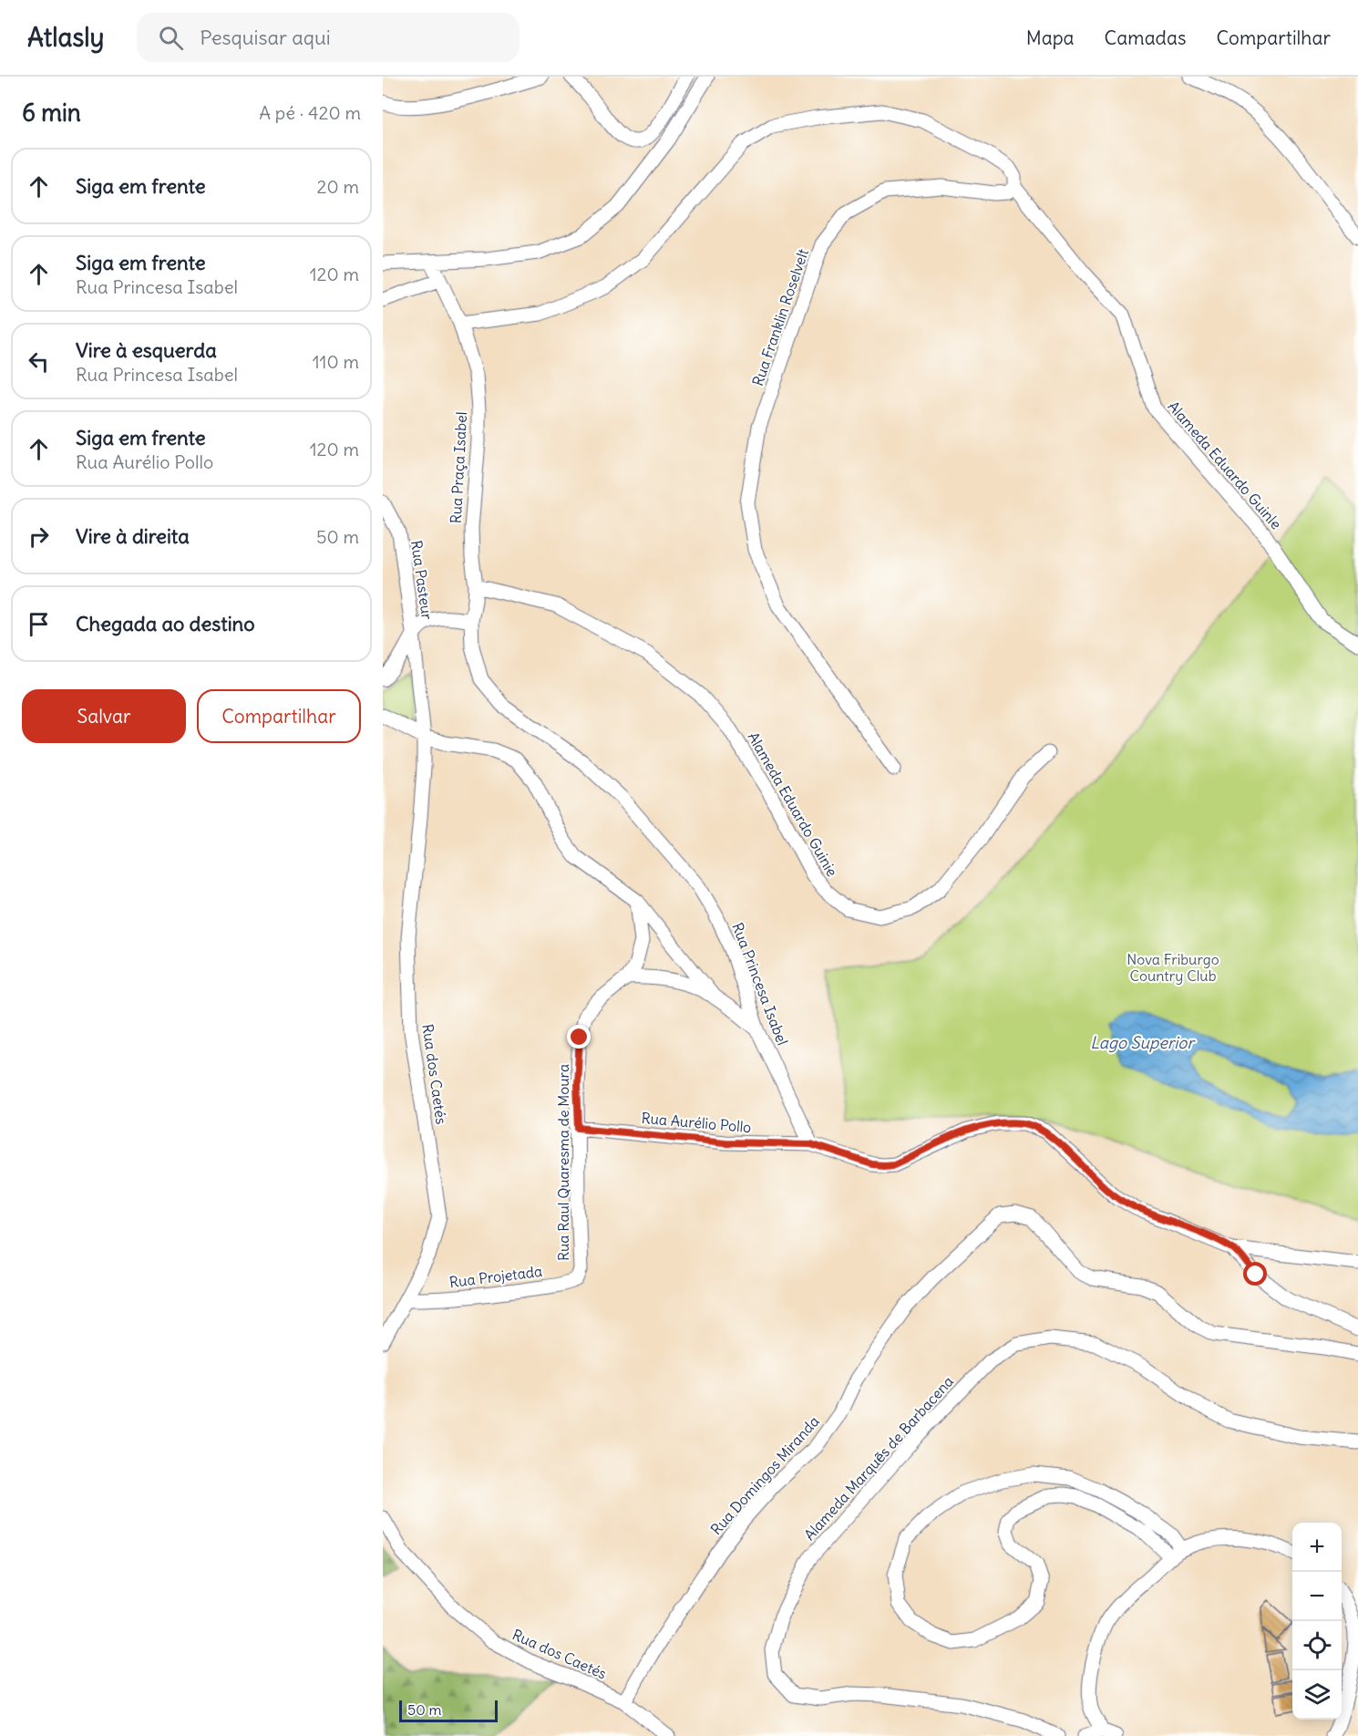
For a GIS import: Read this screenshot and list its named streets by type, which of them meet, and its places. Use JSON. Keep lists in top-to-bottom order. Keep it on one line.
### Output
{"streets":{"street":["Rua Franklin Roselvelt","Alameda Eduardo Guinle","Rua Praça Isabel","Rua Pasteur","Alameda Eduardo Guinie","Rua Princesa Isabel","Rua dos Caetés","Rua Aurélio Pollo","Rua Raul Quaresma de Moura","Rua Projetada","Alameda Marquẽs de Barbacena","Rua Domingos Miranda"]},"crossings":[["Rua Franklin Roselvelt","Alameda Eduardo Guinle"],["Rua Praça Isabel","Alameda Eduardo Guinie"],["Rua Praça Isabel","Rua Princesa Isabel"],["Rua Pasteur","Rua dos Caetés"],["Rua Princesa Isabel","Rua Aurélio Pollo"],["Rua dos Caetés","Rua Projetada"],["Rua dos Caetés","Rua Domingos Miranda"],["Rua Aurélio Pollo","Rua Raul Quaresma de Moura"],["Rua Raul Quaresma de Moura","Rua Projetada"]],"water":["Lago Superior"],"parks":["Nova Friburgo Country Club"],"scale_bar":"50 m","page":{"header":"Atlasly","search":"Pesquisar aqui","nav":["Mapa","Camadas","Compartilhar"],"heading":["6 min","A pé · 420 m"],"list":[["Siga em frente","20 m"],["Siga em frente","Rua Princesa Isabel","120 m"],["Vire à esquerda","Rua Princesa Isabel","110 m"],["Siga em frente","Rua Aurélio Pollo","120 m"],["Vire à direita","50 m"],"Chegada ao destino"],"buttons":["Salvar","Compartilhar"],"map_buttons":["+","−"],"scale":"50 m"}}
